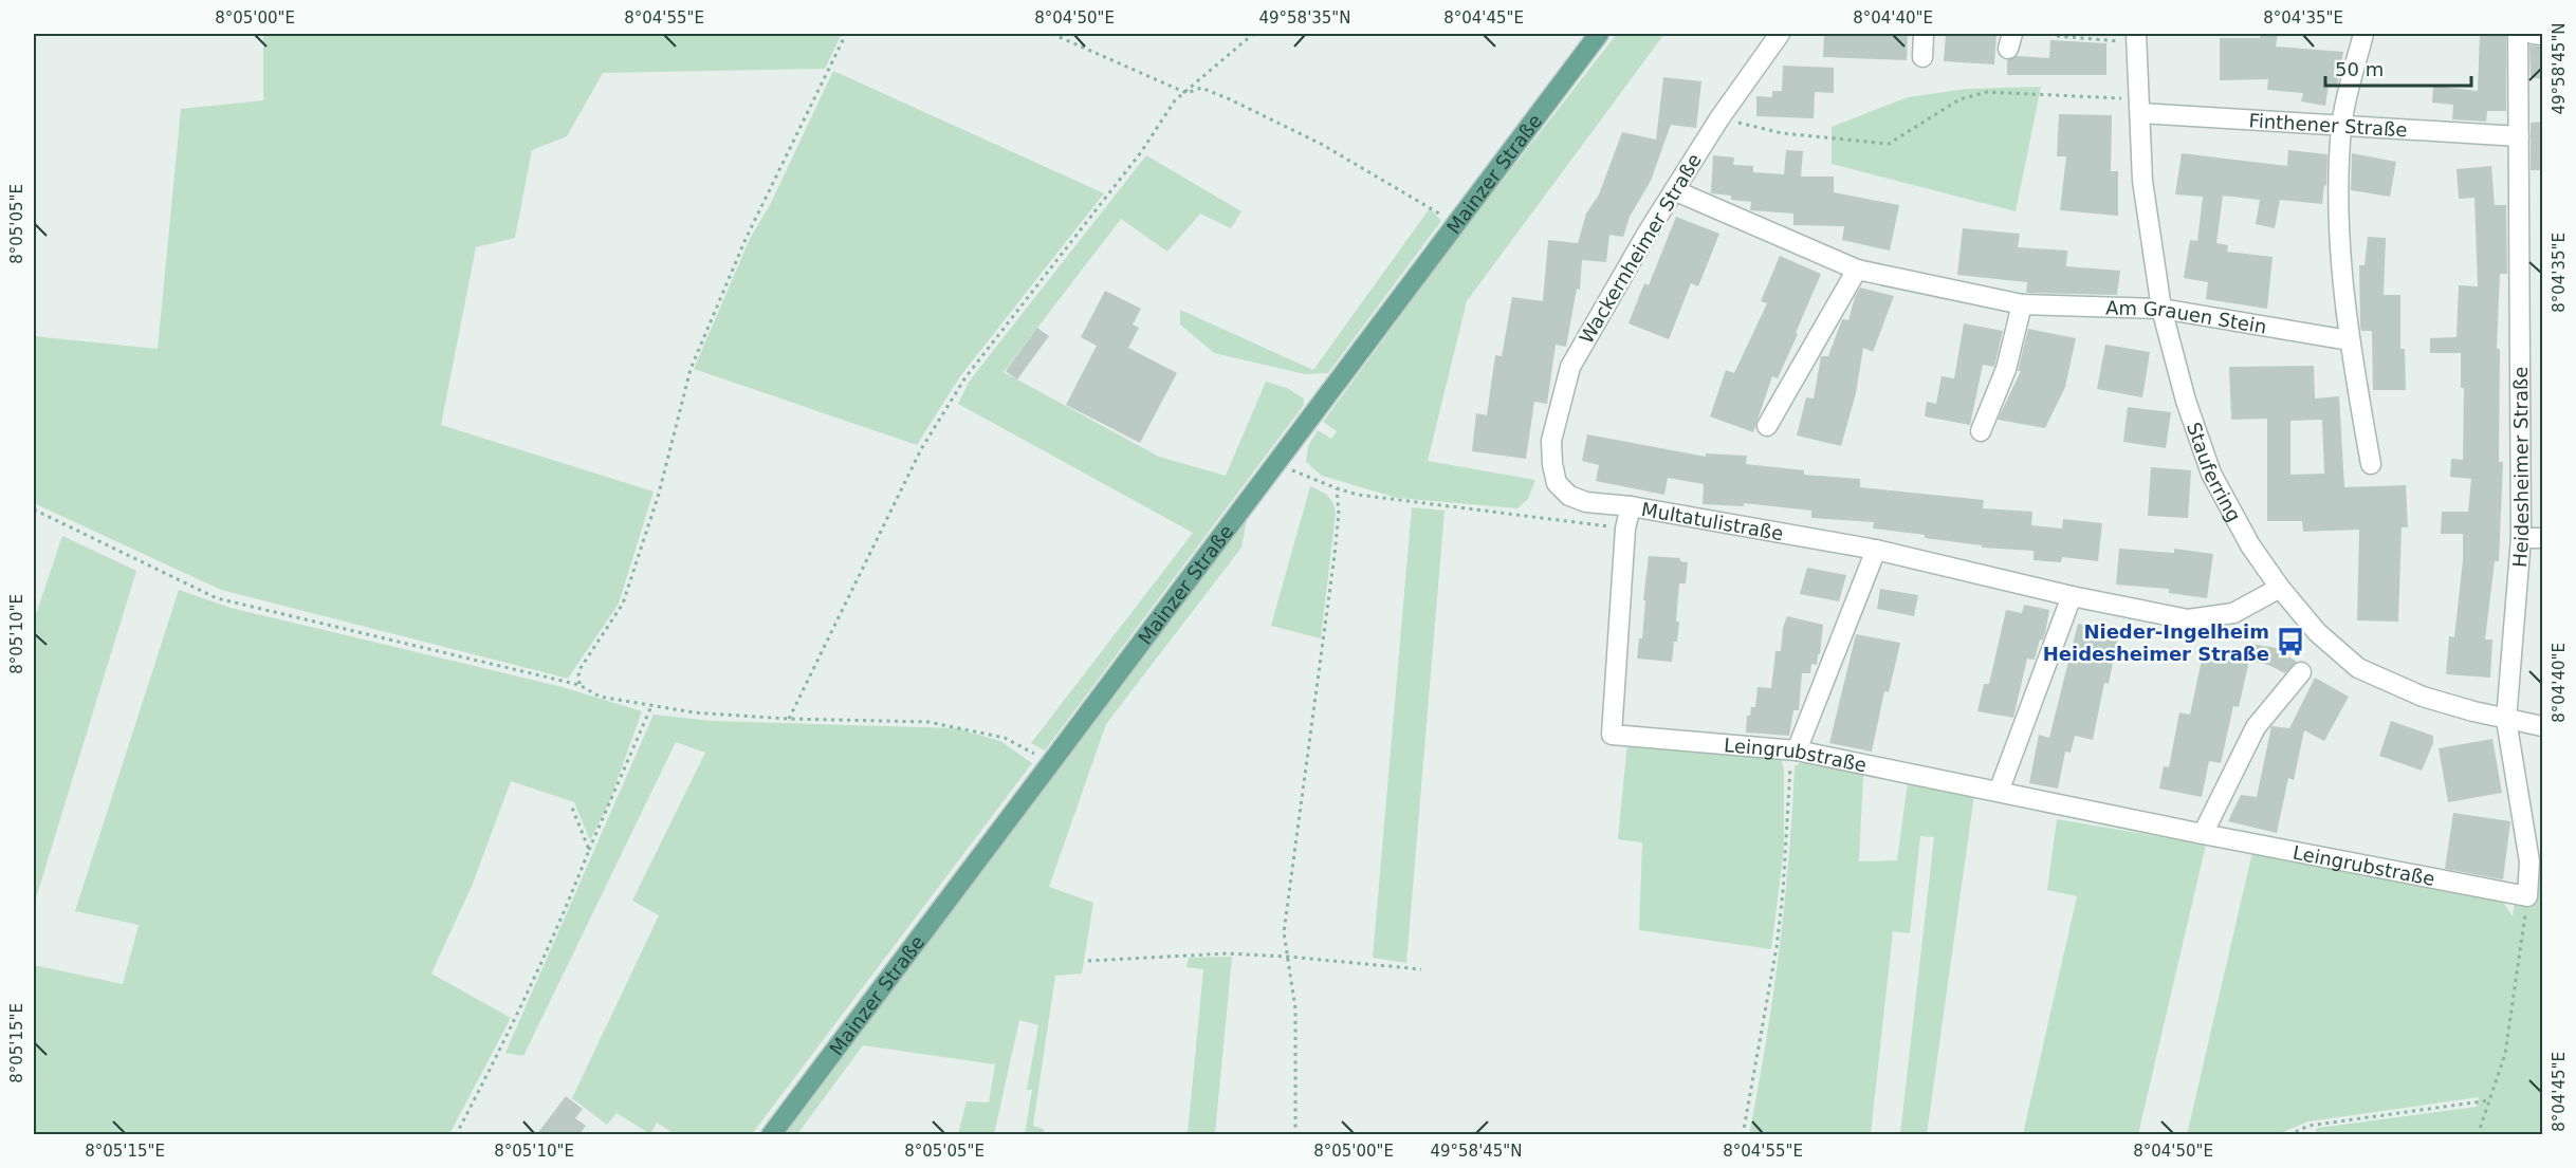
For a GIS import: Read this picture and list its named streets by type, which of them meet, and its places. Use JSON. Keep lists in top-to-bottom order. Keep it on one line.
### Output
{"streets":{"main road":["Mainzer Straße"],"street":["Finthener Straße","Wackernheimer Straße","Am Grauen Stein","Heidesheimer Straße","Stauferring","Multatulistraße","Leingrubstraße"]},"crossings":[["Finthener Straße","Heidesheimer Straße"],["Finthener Straße","Stauferring"],["Wackernheimer Straße","Am Grauen Stein"],["Wackernheimer Straße","Multatulistraße"],["Am Grauen Stein","Stauferring"],["Heidesheimer Straße","Stauferring"],["Heidesheimer Straße","Leingrubstraße"],["Stauferring","Multatulistraße"],["Multatulistraße","Leingrubstraße"]],"places":{"bus stop":["Nieder-Ingelheim Heidesheimer Straße"]},"scale_bar":"50 m","coordinates":["8°05'00\"E","8°04'55\"E","8°04'50\"E","49°58'35\"N","8°04'45\"E","8°04'40\"E","8°04'35\"E","49°58'45\"N","8°05'05\"E","8°05'10\"E","8°05'15\"E"]}
